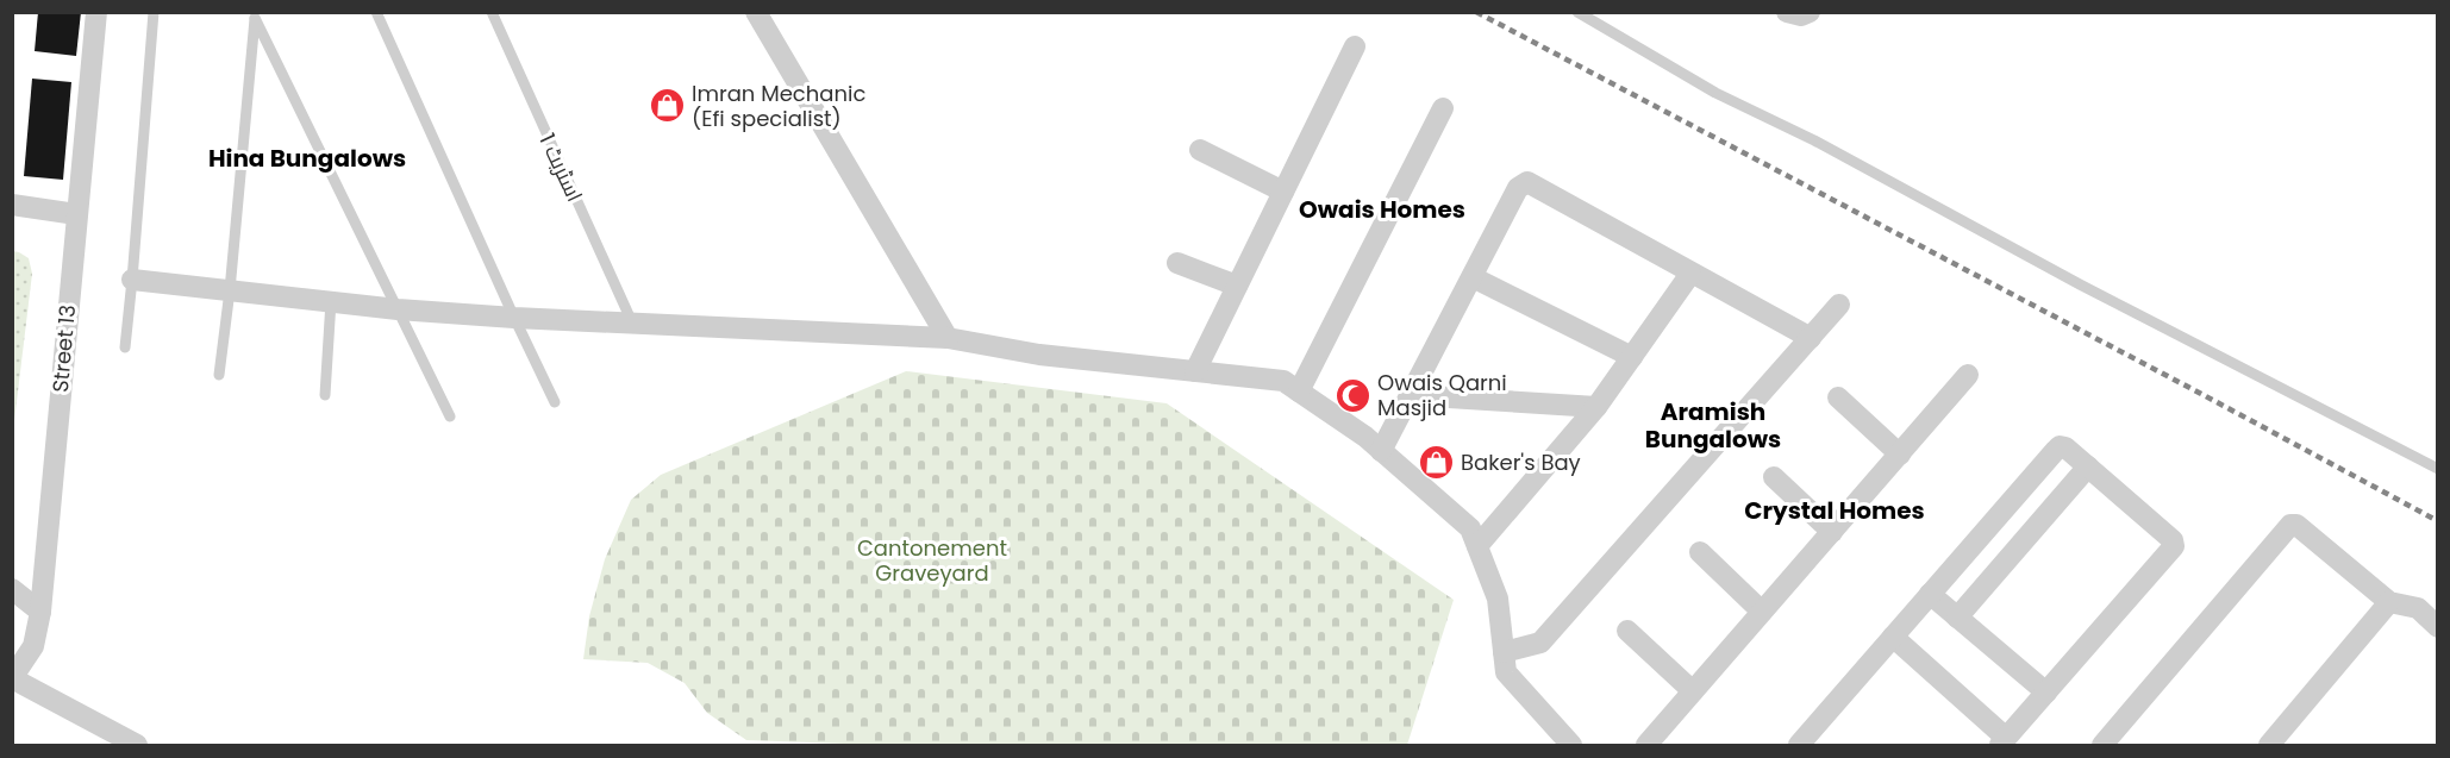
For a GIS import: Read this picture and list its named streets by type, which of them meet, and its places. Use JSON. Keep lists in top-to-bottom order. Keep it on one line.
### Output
{"streets":{"street":["Street 13"],"lane":["اسٹریٹ 1"]},"districts":["Hina Bungalows","Owais Homes","Aramish Bungalows","Crystal Homes"],"parks":["Cantonement Graveyard"],"places":{"shop":["Imran Mechanic (Efi specialist)","Baker's Bay"],"mosque":["Owais Qarni Masjid"]}}
